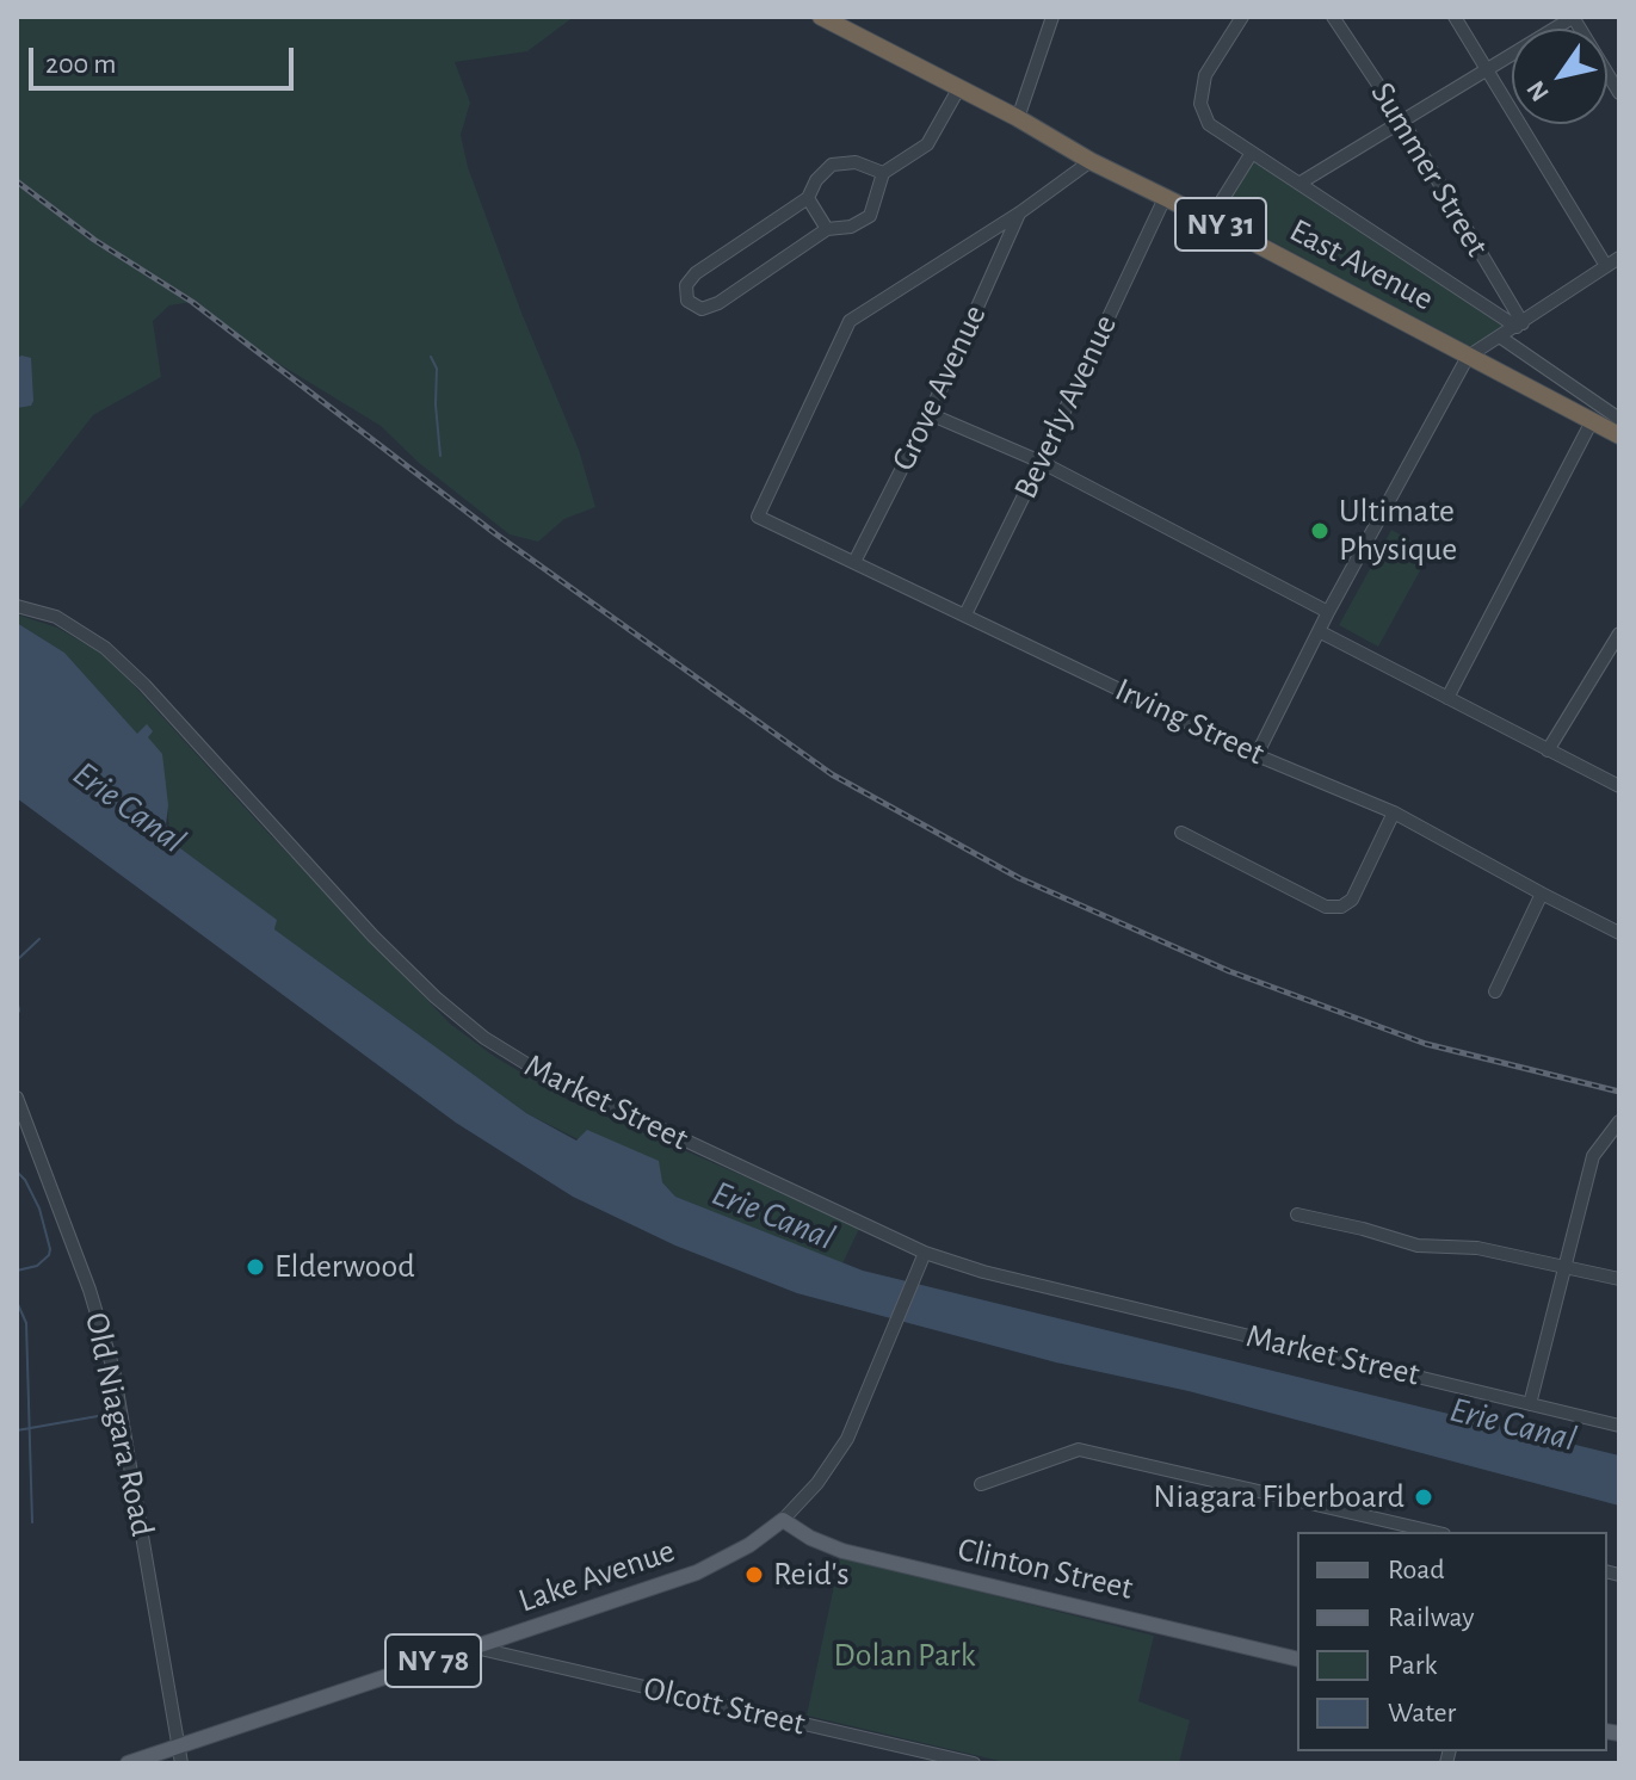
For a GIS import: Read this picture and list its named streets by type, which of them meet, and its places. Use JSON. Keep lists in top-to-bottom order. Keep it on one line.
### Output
{"streets":{"highway":["NY 31","East Avenue"],"main road":["Clinton Street","Lake Avenue","NY 78"],"street":["Summer Street","Grove Avenue","Beverly Avenue","Irving Street","Market Street","Old Niagara Road","Olcott Street"]},"crossings":[["East Avenue","Beverly Avenue"],["Grove Avenue","Irving Street"],["Beverly Avenue","Irving Street"],["Market Street","Lake Avenue"],["Old Niagara Road","Lake Avenue"],["Clinton Street","Lake Avenue"],["Lake Avenue","Olcott Street"]],"water":["Erie Canal"],"parks":["Dolan Park"],"places":["Ultimate Physique","Elderwood","Niagara Fiberboard","Reid's"],"legend":["Road","Railway","Park","Water"],"scale_bar":"200 m","north":"bottom left"}
